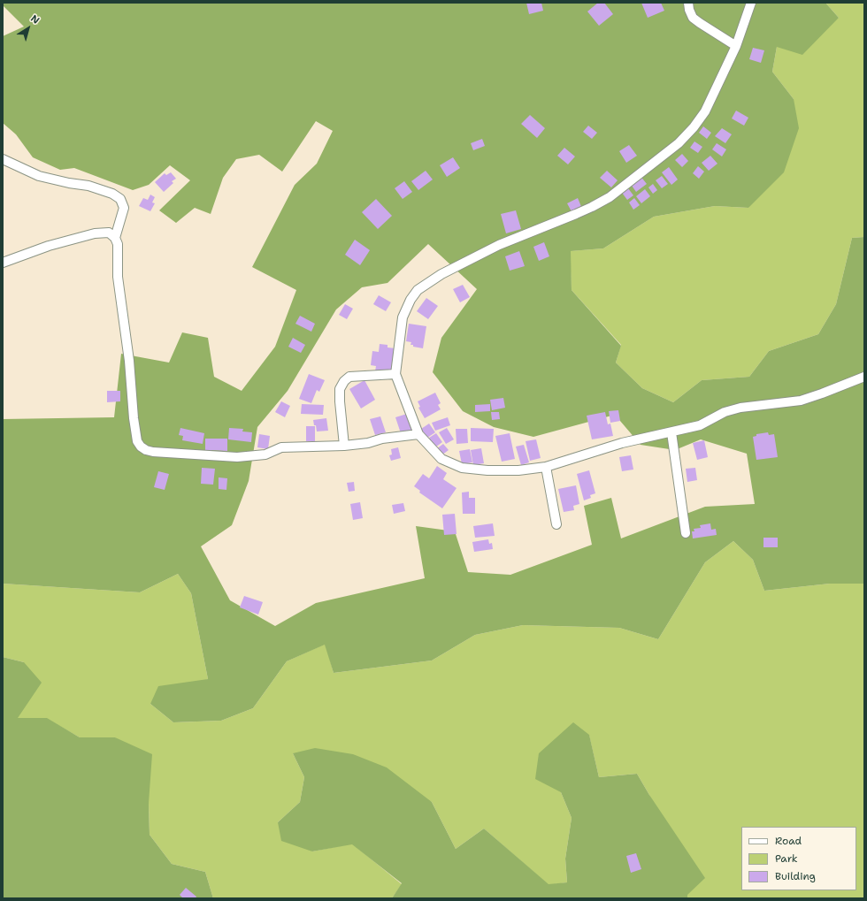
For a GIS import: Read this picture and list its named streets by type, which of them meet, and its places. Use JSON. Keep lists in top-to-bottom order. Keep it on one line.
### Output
{"legend":["Road","Park","Building"],"north":"top right"}
